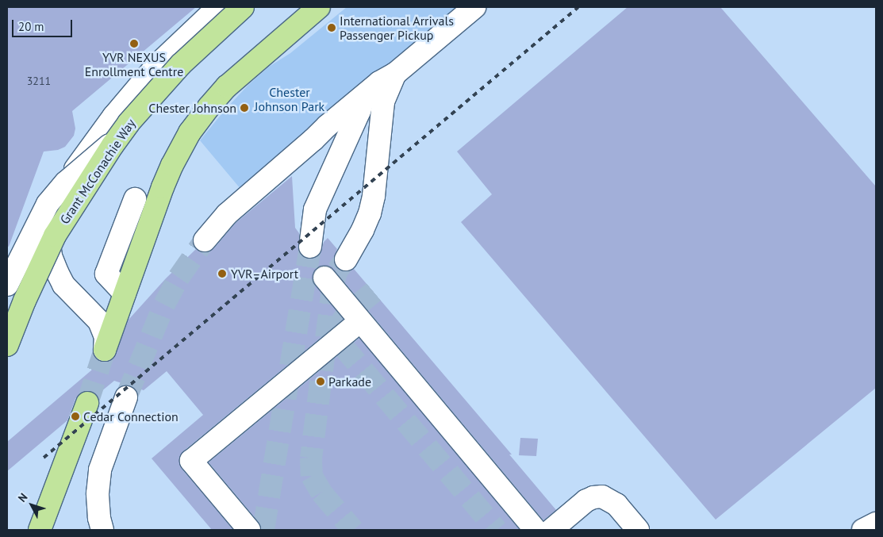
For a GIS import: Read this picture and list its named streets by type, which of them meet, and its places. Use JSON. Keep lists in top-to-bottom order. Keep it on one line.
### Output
{"streets":{"main road":["Grant McConachie Way"]},"parks":["Chester Johnson Park"],"places":["International Arrivals Passenger Pickup","YVR NEXUS Enrollment Centre","Chester Johnson","YVR–Airport","Parkade","Cedar Connection"],"house_numbers":["3211"],"scale_bar":"20 m","north":"top left"}
